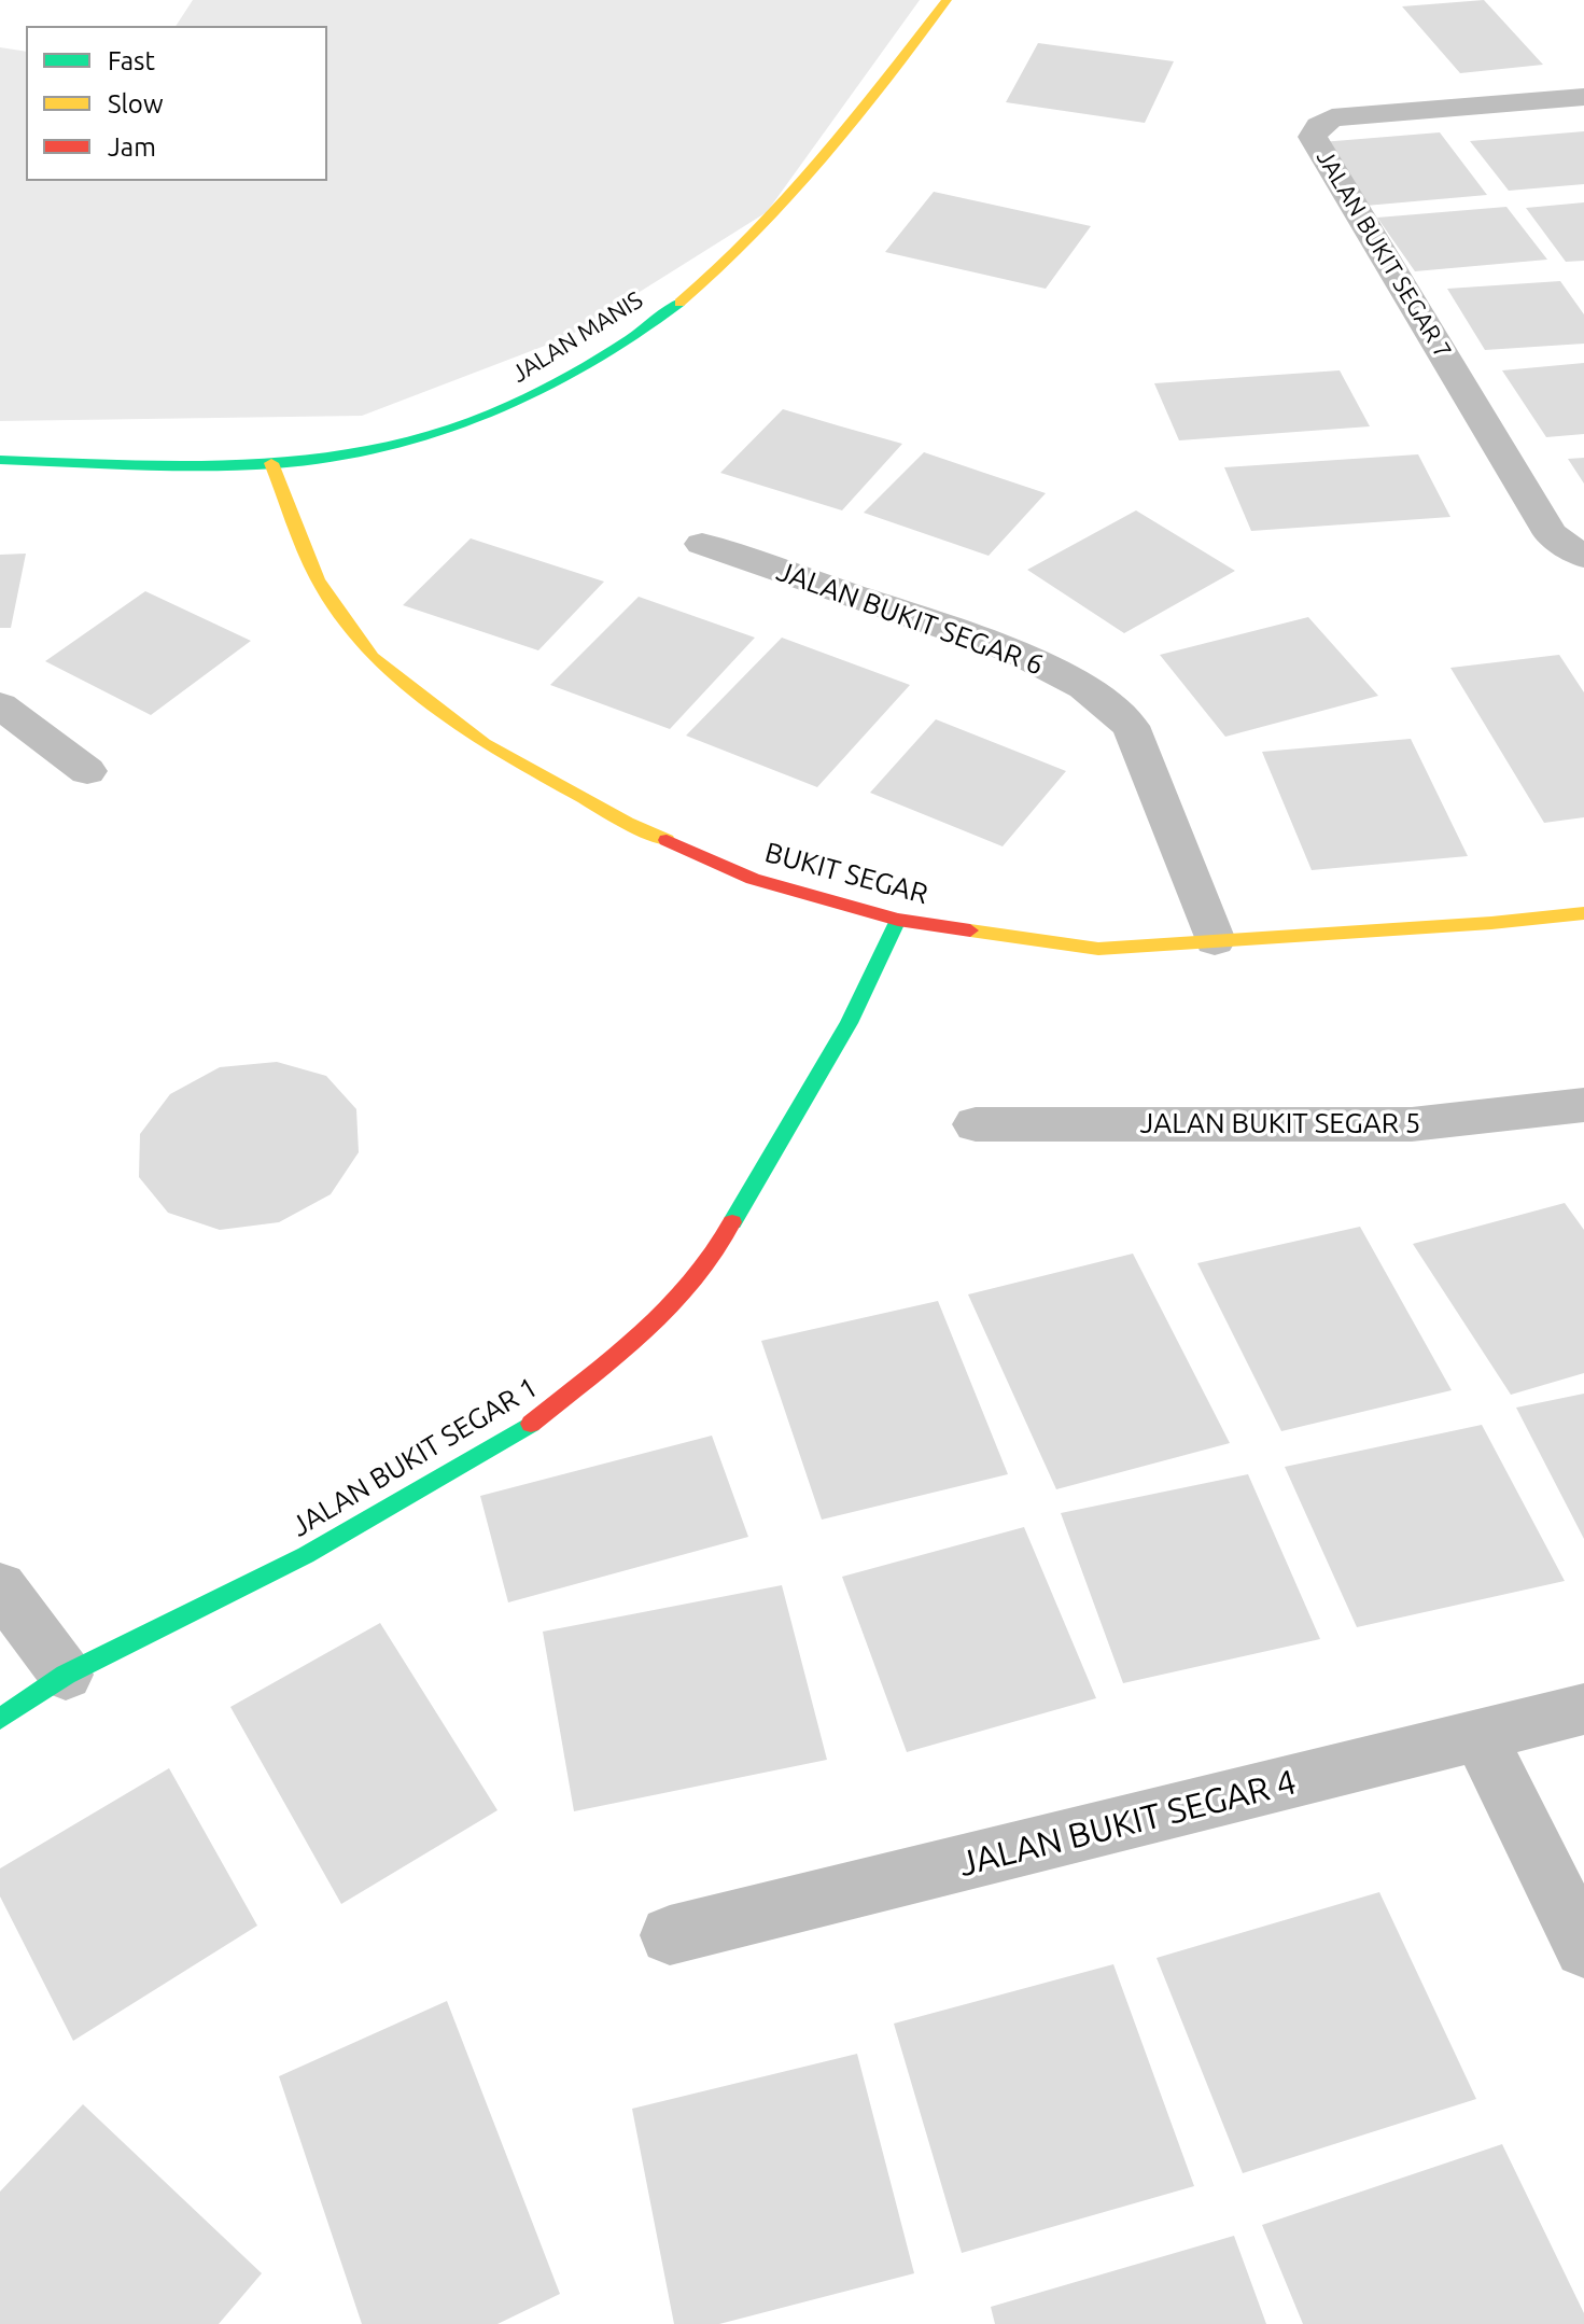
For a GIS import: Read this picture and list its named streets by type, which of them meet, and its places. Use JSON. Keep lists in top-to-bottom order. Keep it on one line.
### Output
{"streets":{"street":["JALAN BUKIT SEGAR 7","JALAN MANIS","JALAN BUKIT SEGAR 6","BUKIT SEGAR","JALAN BUKIT SEGAR 5","JALAN BUKIT SEGAR 1","JALAN BUKIT SEGAR 4"]},"crossings":[["JALAN MANIS","BUKIT SEGAR"],["JALAN BUKIT SEGAR 6","BUKIT SEGAR"],["BUKIT SEGAR","JALAN BUKIT SEGAR 1"]],"legend":["Fast","Slow","Jam"]}
